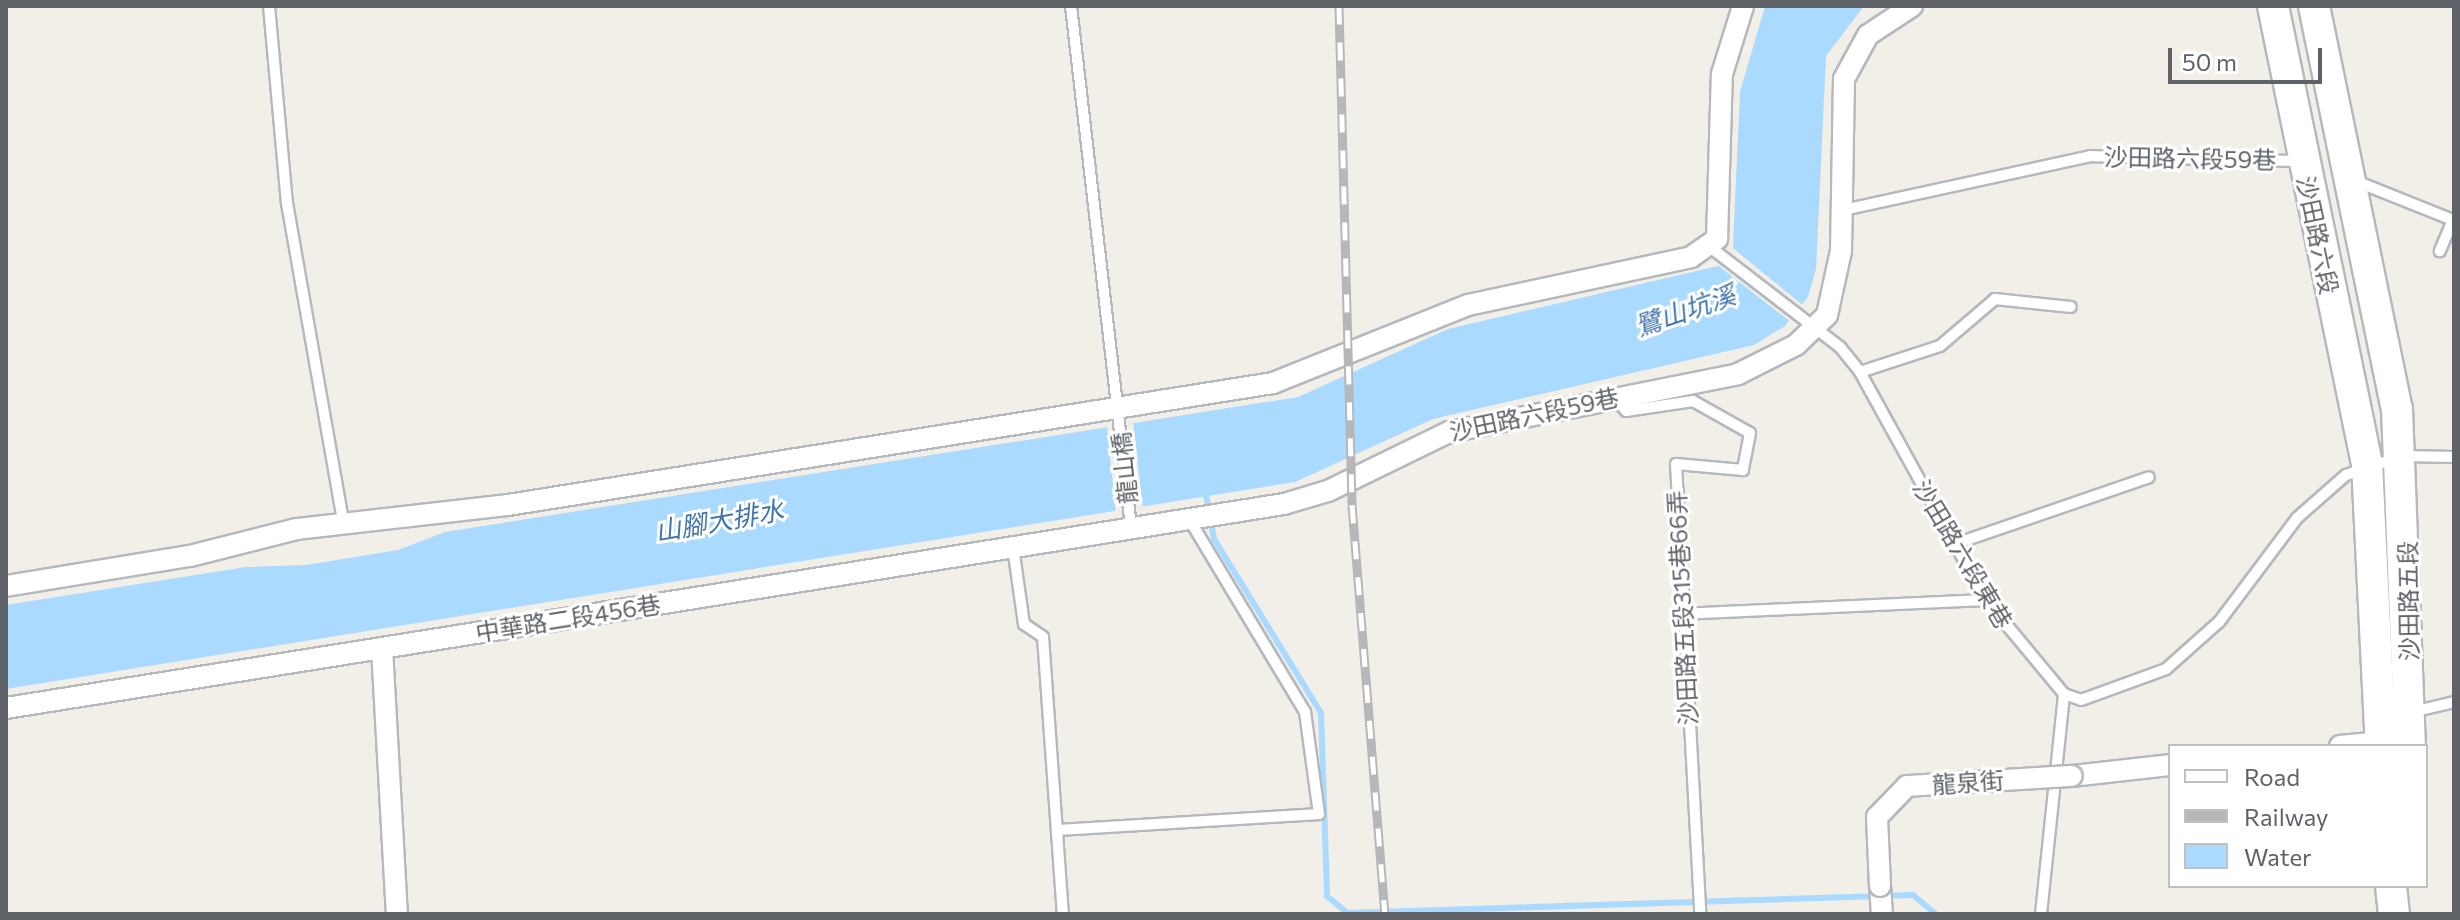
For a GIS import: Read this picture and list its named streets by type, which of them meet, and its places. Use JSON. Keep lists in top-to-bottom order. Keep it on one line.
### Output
{"streets":{"street":["沙田路六段59巷","沙田路六段","沙田路五段","中華路二段456巷","龍泉街"],"lane":["龍山橋","沙田路六段東巷","沙田路五段315巷66弄"]},"crossings":[["沙田路六段59巷","沙田路六段"],["沙田路六段59巷","龍山橋"],["沙田路六段59巷","沙田路六段東巷"],["沙田路六段59巷","沙田路五段315巷66弄"],["沙田路六段59巷","中華路二段456巷"],["沙田路六段","沙田路五段"],["龍山橋","中華路二段456巷"]],"water":["鷺山坑溪","山腳大排水"],"legend":["Road","Railway","Water"],"scale_bar":"50 m"}
